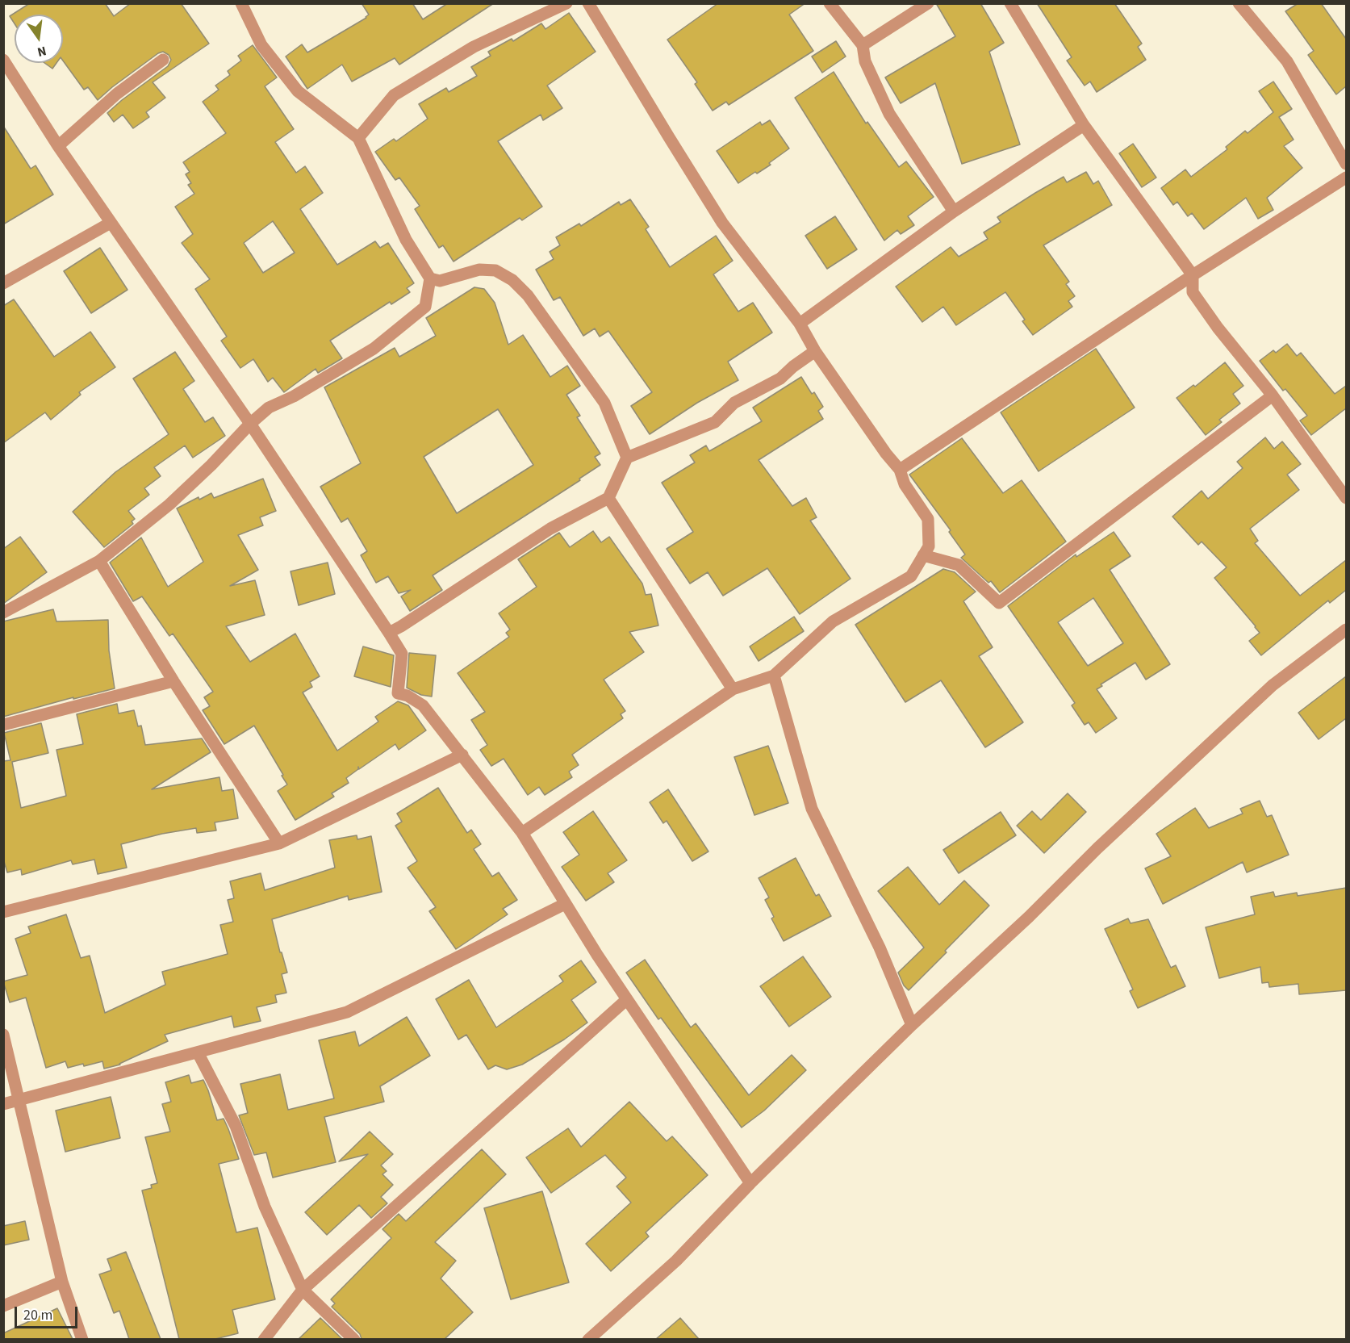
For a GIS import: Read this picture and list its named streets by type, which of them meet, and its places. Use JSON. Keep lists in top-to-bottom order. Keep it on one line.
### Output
{"scale_bar":"20 m","north":"bottom"}
